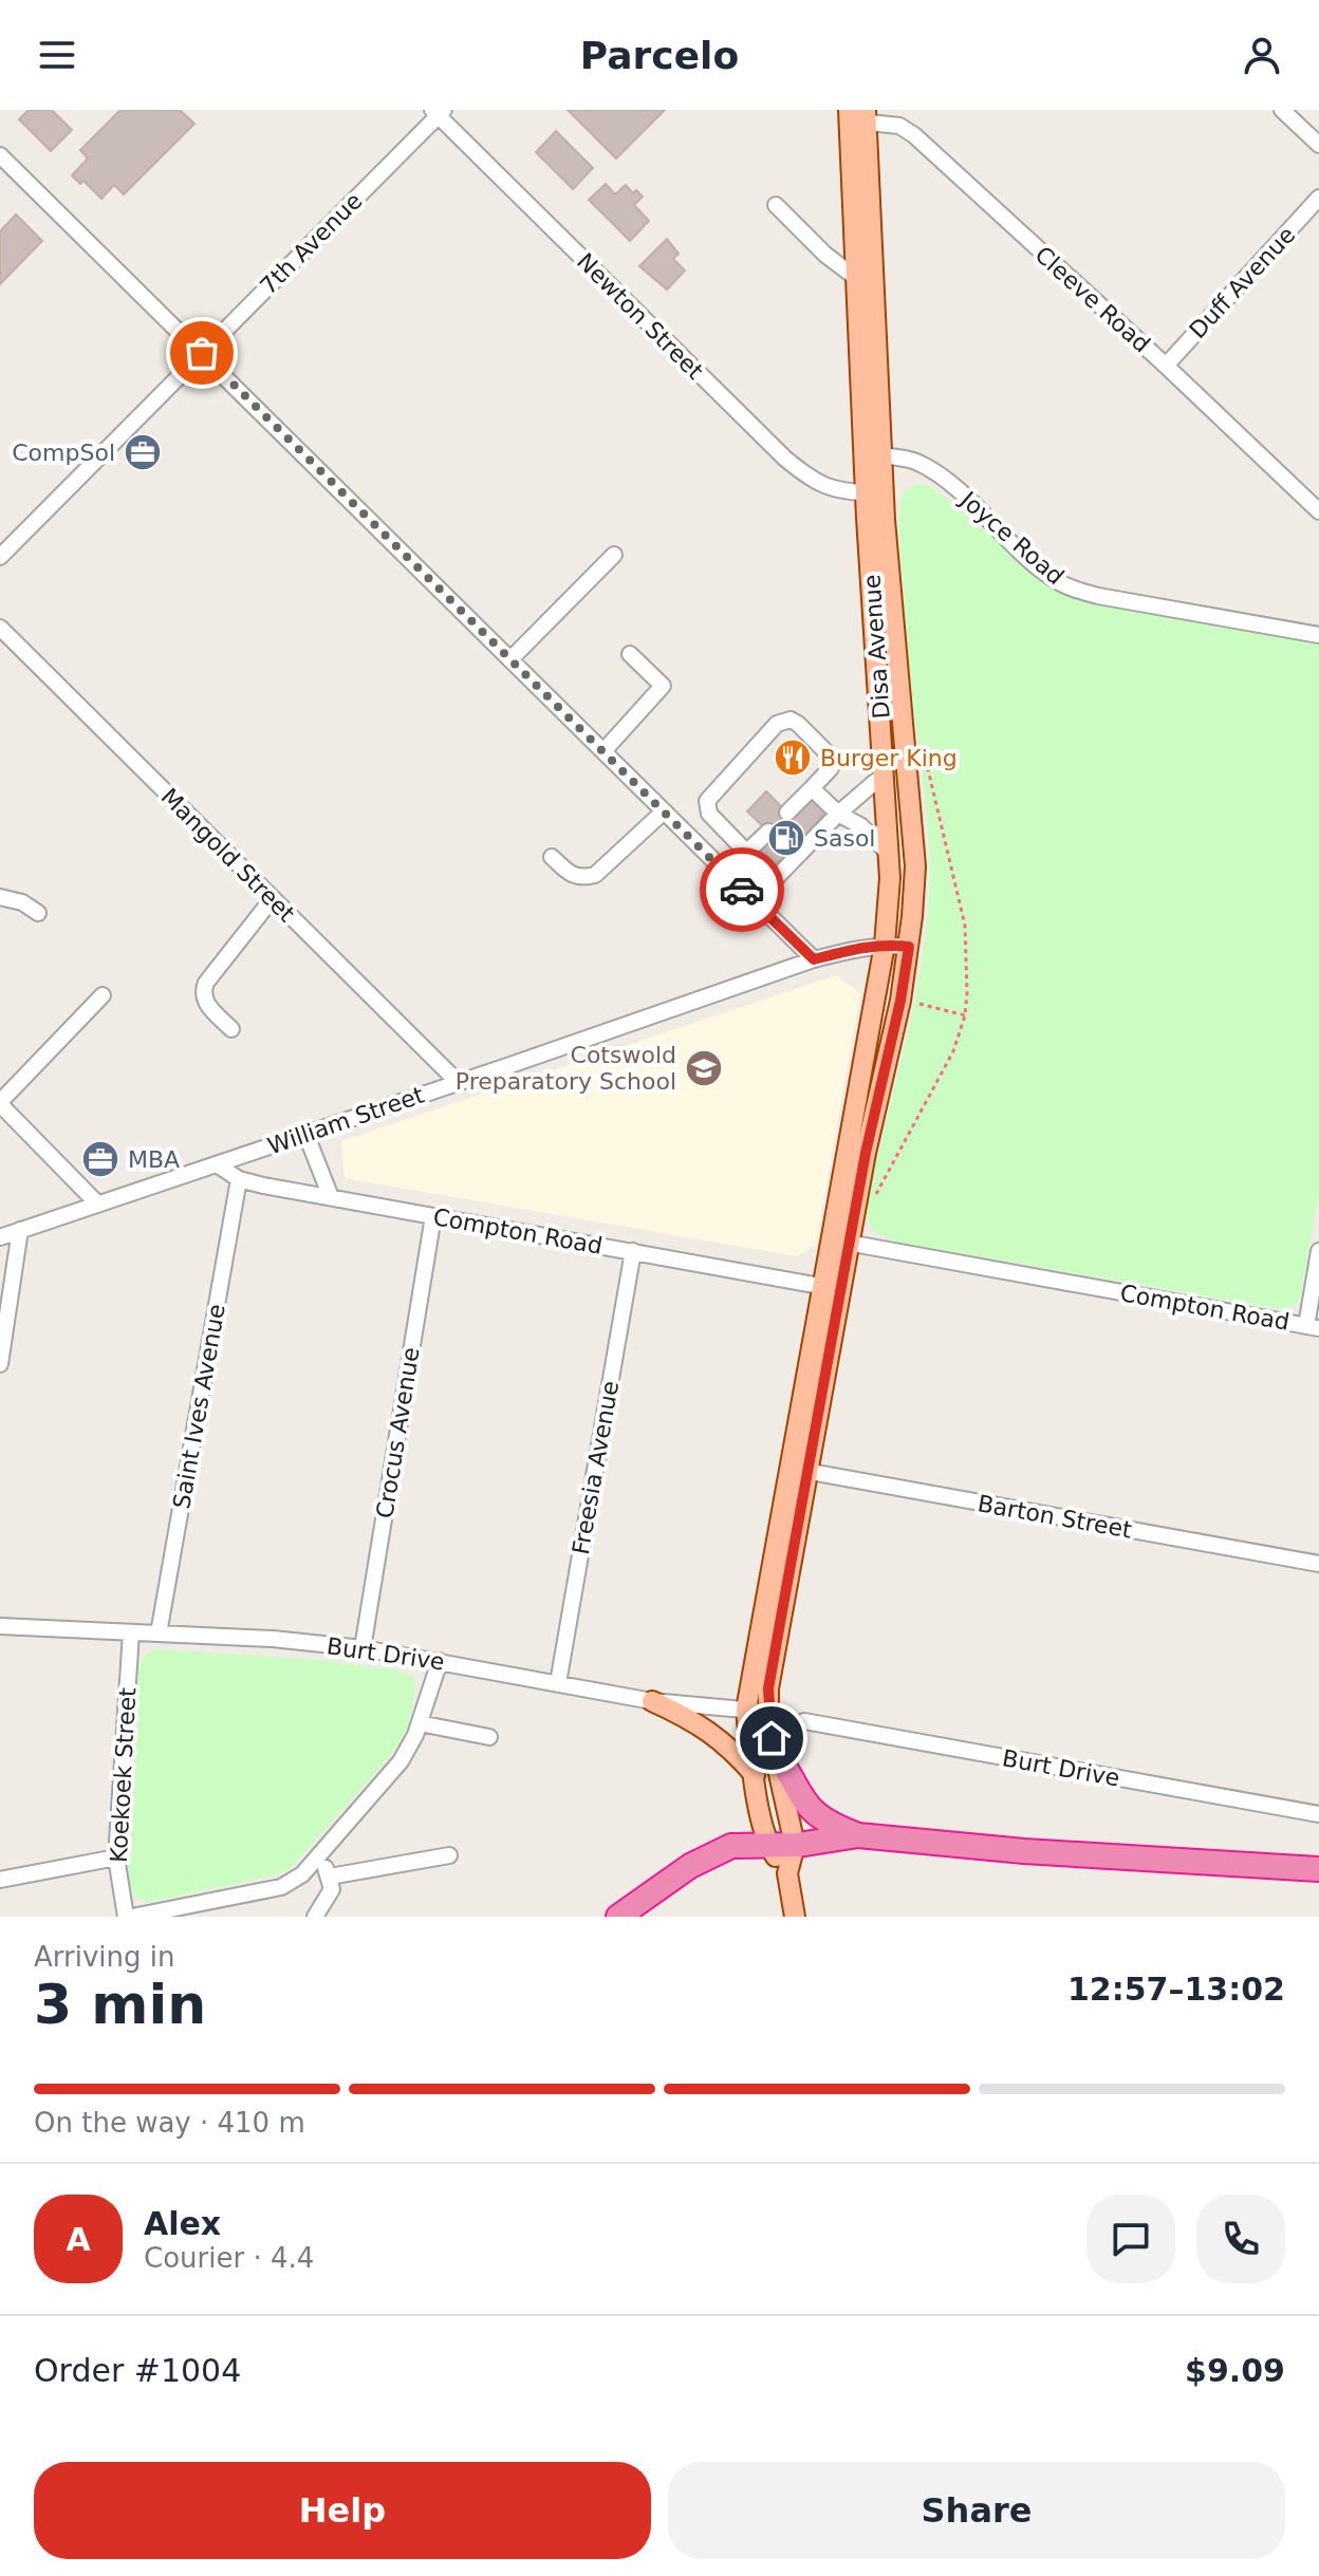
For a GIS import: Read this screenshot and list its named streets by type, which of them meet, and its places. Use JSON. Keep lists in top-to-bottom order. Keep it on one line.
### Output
{"streets":{"main road":["Disa Avenue"],"street":["7th Avenue","Duff Avenue","Cleeve Road","Newton Street","Joyce Road","Mangold Street","William Street","Compton Road","Saint Ives Avenue","Crocus Avenue","Freesia Avenue","Barton Street","Burt Drive","Koekoek Street"]},"crossings":[["7th Avenue","Newton Street"],["Duff Avenue","Cleeve Road"],["Cleeve Road","Disa Avenue"],["Newton Street","Disa Avenue"],["Joyce Road","Disa Avenue"],["Disa Avenue","William Street"],["Disa Avenue","Compton Road"],["Disa Avenue","Barton Street"],["Disa Avenue","Burt Drive"],["Mangold Street","William Street"],["William Street","Compton Road"],["Compton Road","Saint Ives Avenue"],["Compton Road","Crocus Avenue"],["Compton Road","Freesia Avenue"],["Saint Ives Avenue","Burt Drive"],["Crocus Avenue","Burt Drive"],["Freesia Avenue","Burt Drive"],["Burt Drive","Koekoek Street"]],"places":{"office":["CompSol","MBA"],"restaurant":["Burger King"],"fuel station":["Sasol"],"school or university":["Cotswold Preparatory School"]},"page":{"header":"Parcelo","heading":["3 min","Arriving in","12:57–13:02"],"panel":["Alex","Courier · 4.4","Order #1004","$9.09"],"bar":"On the way · 410 m","round":"A","buttons":["Help","Share"]}}
